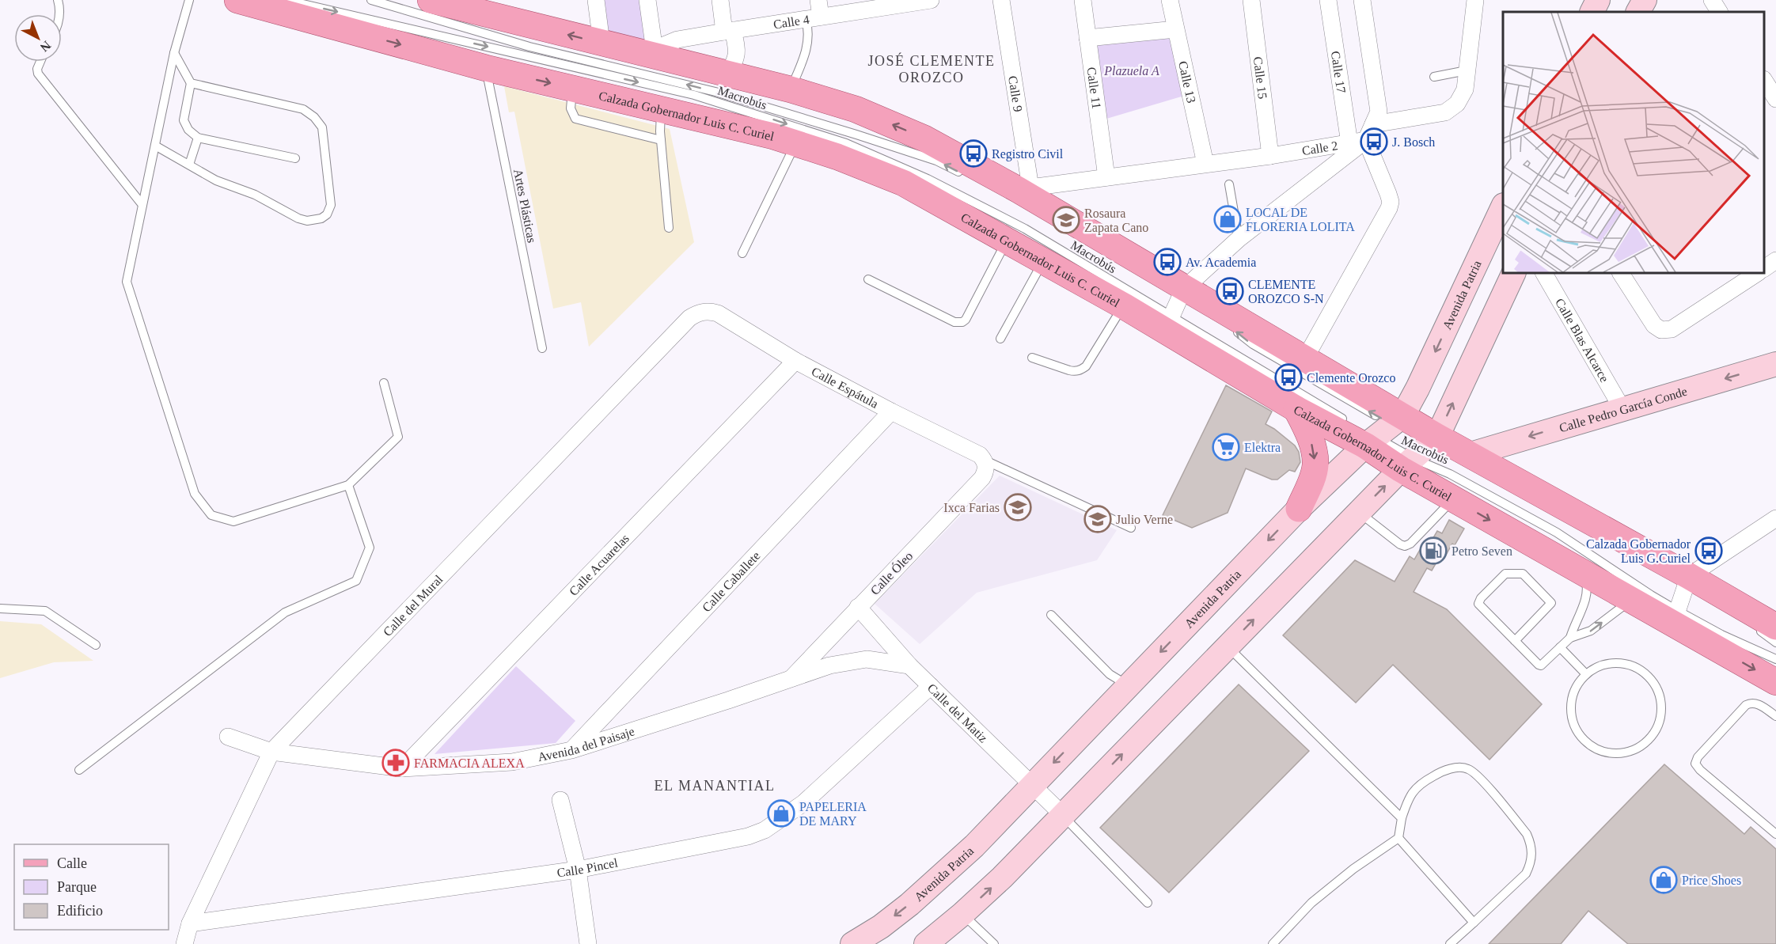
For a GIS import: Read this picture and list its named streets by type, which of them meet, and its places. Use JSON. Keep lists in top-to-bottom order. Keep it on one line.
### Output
{"streets":{"main road":["Calzada Gobernador Luis C. Curiel"],"street":["Calle 4","Calle 17","Calle 15","Calle 13","Calle 11","Calle 9","Calle 2","Avenida Patria","Calle Blas Alcarce","Calle Espátula","Calle Pedro García Conde","Calle Acuarelas","Calle Óleo","Calle Caballete","Calle del Mural","Calle del Matiz","Avenida del Paisaje","Calle Pincel"],"lane":["Macrobús","Artes Plásticas"]},"crossings":[["Calle 4","Calzada Gobernador Luis C. Curiel"],["Calle 17","Calle 2"],["Calle 15","Calle 2"],["Calle 13","Calle 2"],["Calle 11","Calle 2"],["Calle 9","Calle 2"],["Macrobús","Calzada Gobernador Luis C. Curiel"],["Macrobús","Avenida Patria"],["Calzada Gobernador Luis C. Curiel","Artes Plásticas"],["Calzada Gobernador Luis C. Curiel","Avenida Patria"],["Calzada Gobernador Luis C. Curiel","Calle Pedro García Conde"],["Avenida Patria","Calle del Matiz"],["Calle Blas Alcarce","Calle Pedro García Conde"],["Calle Espátula","Calle Acuarelas"],["Calle Espátula","Calle Óleo"],["Calle Espátula","Calle Caballete"],["Calle Espátula","Calle del Mural"],["Calle Acuarelas","Avenida del Paisaje"],["Calle Óleo","Calle del Matiz"],["Calle Óleo","Avenida del Paisaje"],["Calle Caballete","Avenida del Paisaje"],["Calle del Mural","Avenida del Paisaje"],["Calle del Mural","Calle Pincel"],["Calle del Matiz","Avenida del Paisaje"],["Calle del Matiz","Calle Pincel"]],"districts":["JOSÉ CLEMENTE OROZCO","EL MANANTIAL"],"parks":["Plazuela A"],"places":{"bus stop":["J. Bosch","Registro Civil","Av. Academia","CLEMENTE OROZCO S-N","Clemente Orozco","Calzada Gobernador Luis G.Curiel"],"shop":["LOCAL DE FLORERIA LOLITA","PAPELERIA DE MARY","Price Shoes"],"school or university":["Rosaura Zapata Cano","Ixca Farias","Julio Verne"],"supermarket":["Elektra"],"fuel station":["Petro Seven"],"pharmacy":["FARMACIA ALEXA"]},"legend":["Calle","Parque","Edificio"],"north":"bottom right"}
